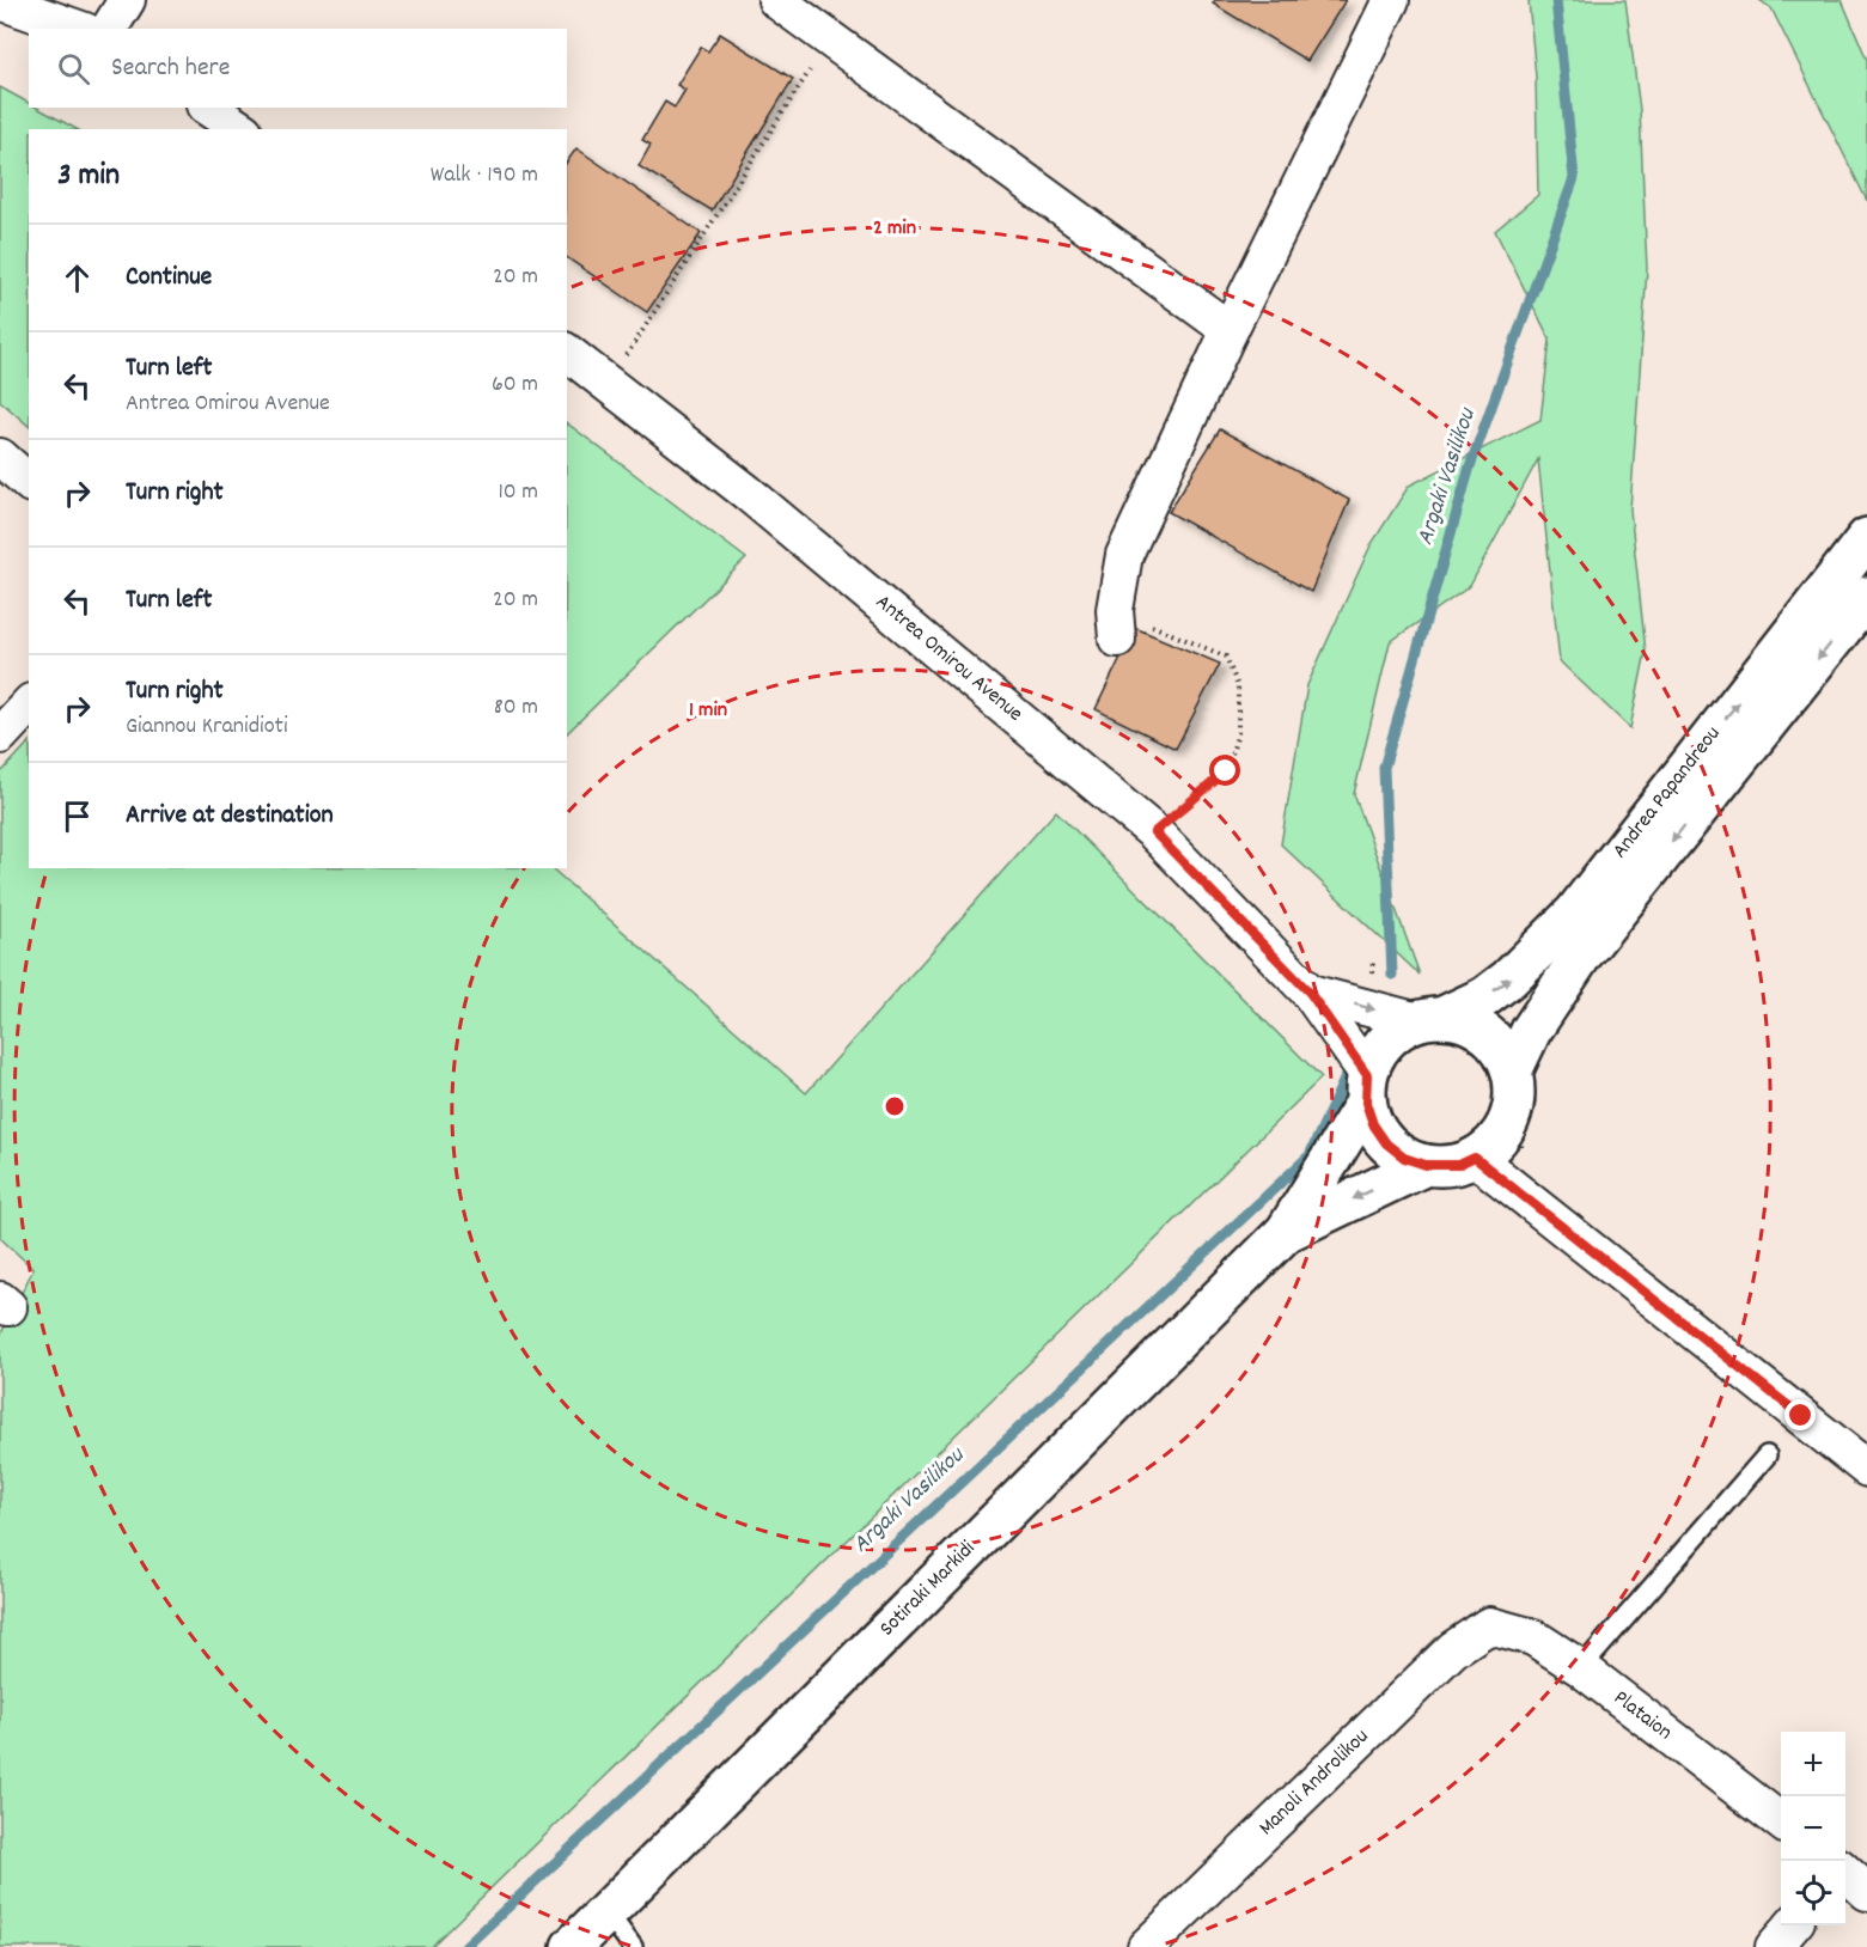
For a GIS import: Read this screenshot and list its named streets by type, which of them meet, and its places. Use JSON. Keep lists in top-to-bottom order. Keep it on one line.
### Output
{"streets":{"street":["Antrea Omirou Avenue","Andrea Papandreou","Sotiraki Markidi","Plataion","Manoli Androlikou"]},"crossings":[["Antrea Omirou Avenue","Andrea Papandreou"],["Antrea Omirou Avenue","Sotiraki Markidi"],["Andrea Papandreou","Sotiraki Markidi"],["Plataion","Manoli Androlikou"]],"water":["Argaki Vasilikou"],"page":{"search":"Search here","heading":["3 min","Walk · 190 m"],"list":[["Continue","20 m"],["Turn left","Antrea Omirou Avenue","60 m"],["Turn right","10 m"],["Turn left","20 m"],["Turn right","Giannou Kranidioti","80 m"],"Arrive at destination"],"map_buttons":["+","−"]},"rings":["2 min","1 min"]}
